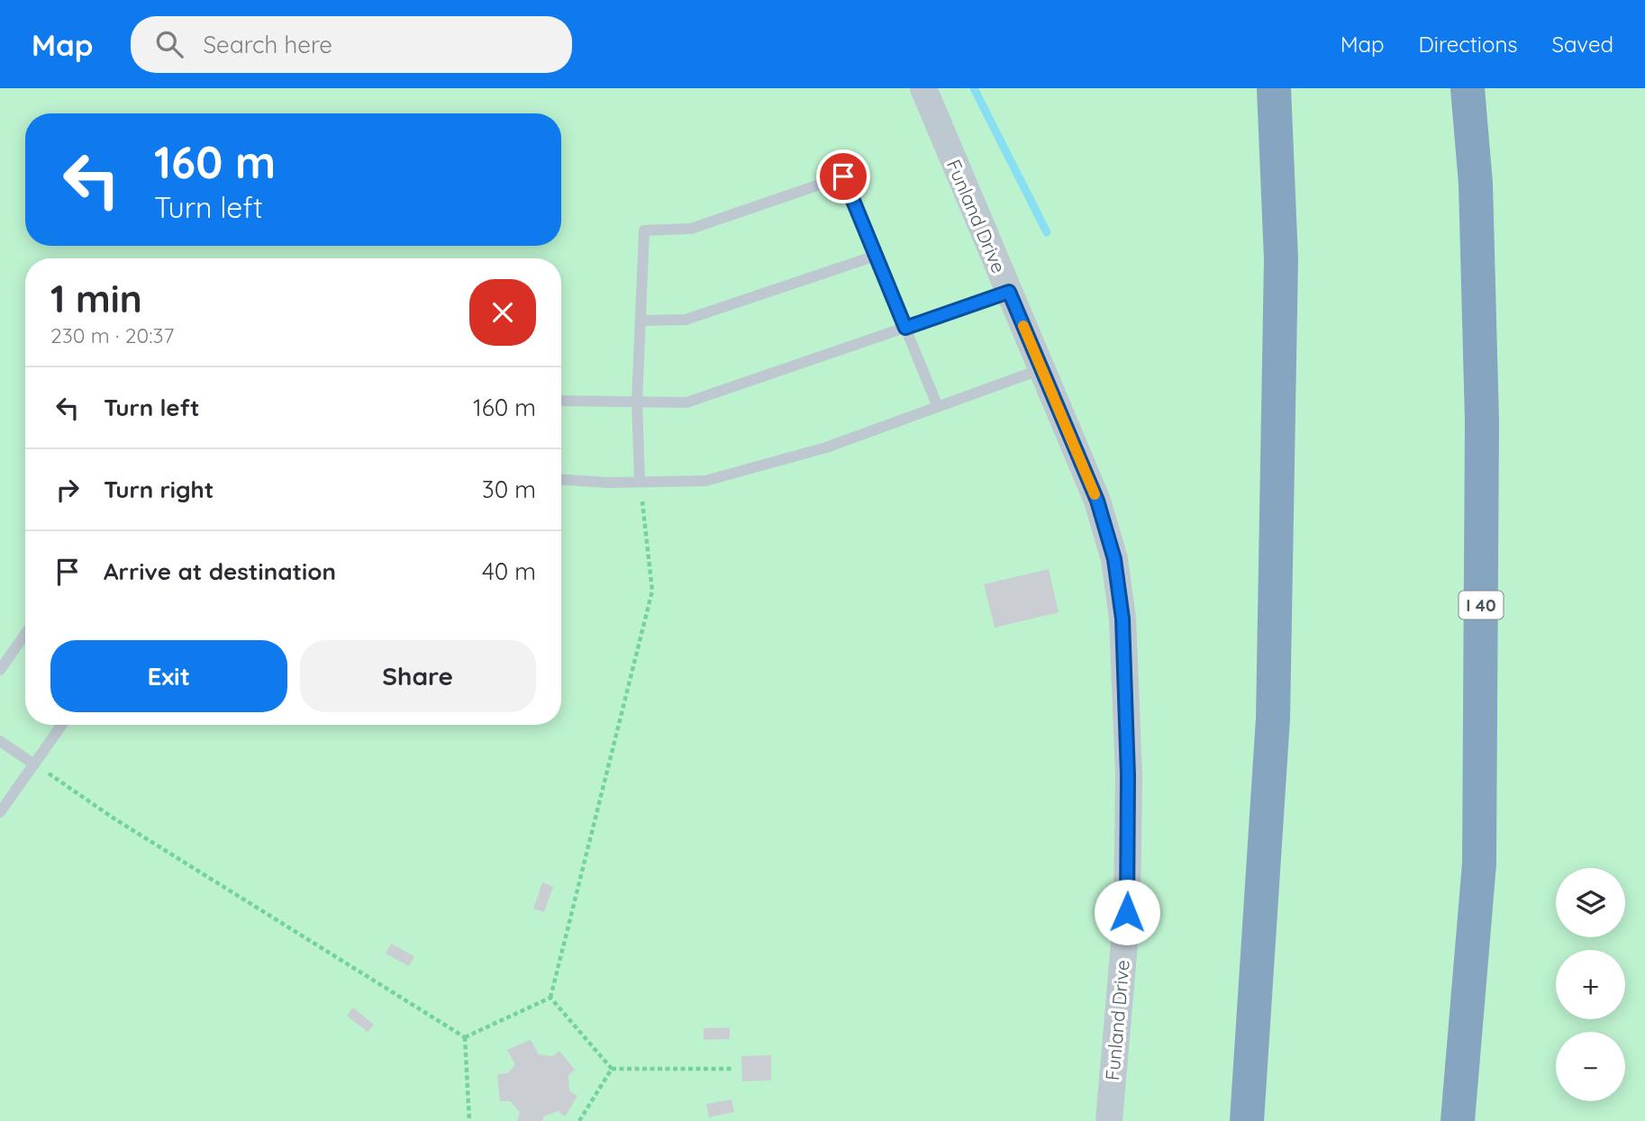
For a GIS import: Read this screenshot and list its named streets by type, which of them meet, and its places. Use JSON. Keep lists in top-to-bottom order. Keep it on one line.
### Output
{"streets":{"highway":["I 40"],"street":["Funland Drive"]},"page":{"header":"Map","search":"Search here","nav":["Map","Directions","Saved"],"turn":["160 m","Turn left"],"heading":["1 min","230 m · 20:37"],"list":[{"name":"Turn left","value":"160 m"},{"name":"Turn right","value":"30 m"},{"name":"Arrive at destination","value":"40 m"}],"buttons":["Exit","Share"],"map_buttons":["+","−"]}}
